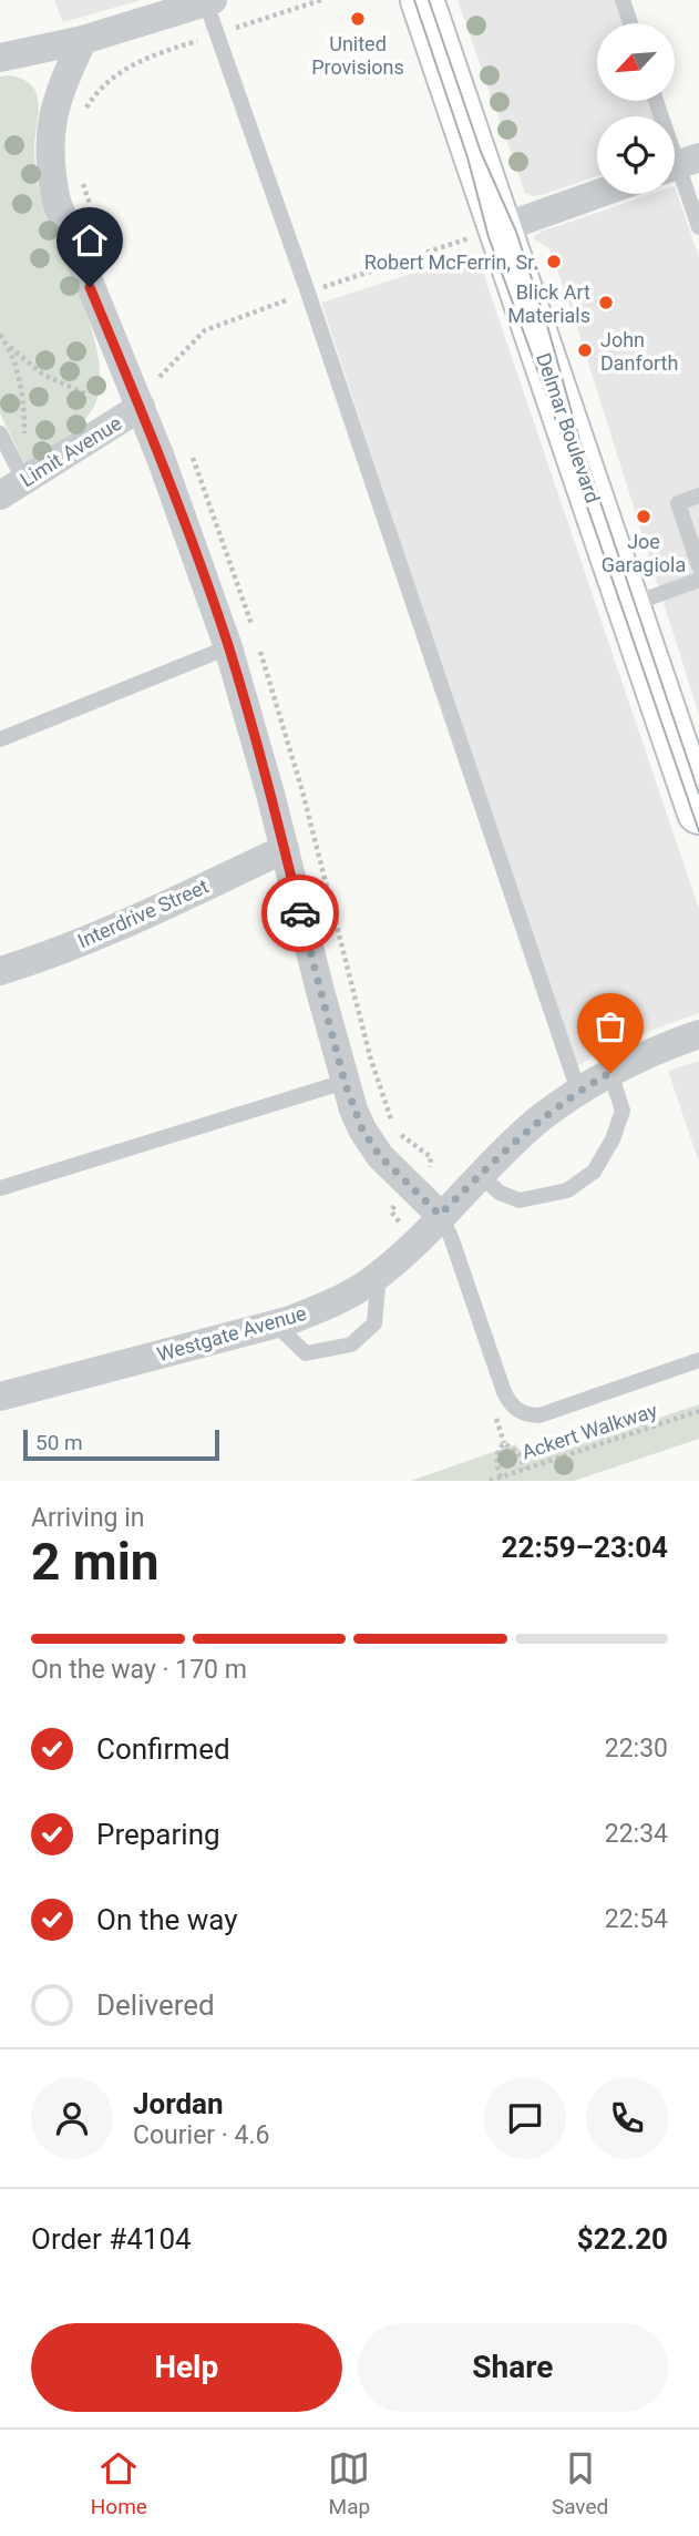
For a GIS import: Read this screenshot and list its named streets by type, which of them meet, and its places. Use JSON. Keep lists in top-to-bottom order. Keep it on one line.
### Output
{"streets":{"main road":["Delmar Boulevard"],"street":["Limit Avenue","Interdrive Street","Westgate Avenue"],"path":["Ackert Walkway"]},"places":["United Provisions","Robert McFerrin, Sr.","Blick Art Materials","John Danforth","Joe Garagiola"],"scale_bar":"50 m","north":"bottom left","page":{"scale":"50 m","heading":["2 min","Arriving in","22:59–23:04"],"panel":["Jordan","Courier · 4.6","Order #4104","$22.20"],"bar":"On the way · 170 m","list":[["Confirmed","22:30"],["Preparing","22:34"],["On the way","22:54"],"Delivered"],"buttons":["Help","Share"],"tabs":["Home","Map","Saved"]}}
